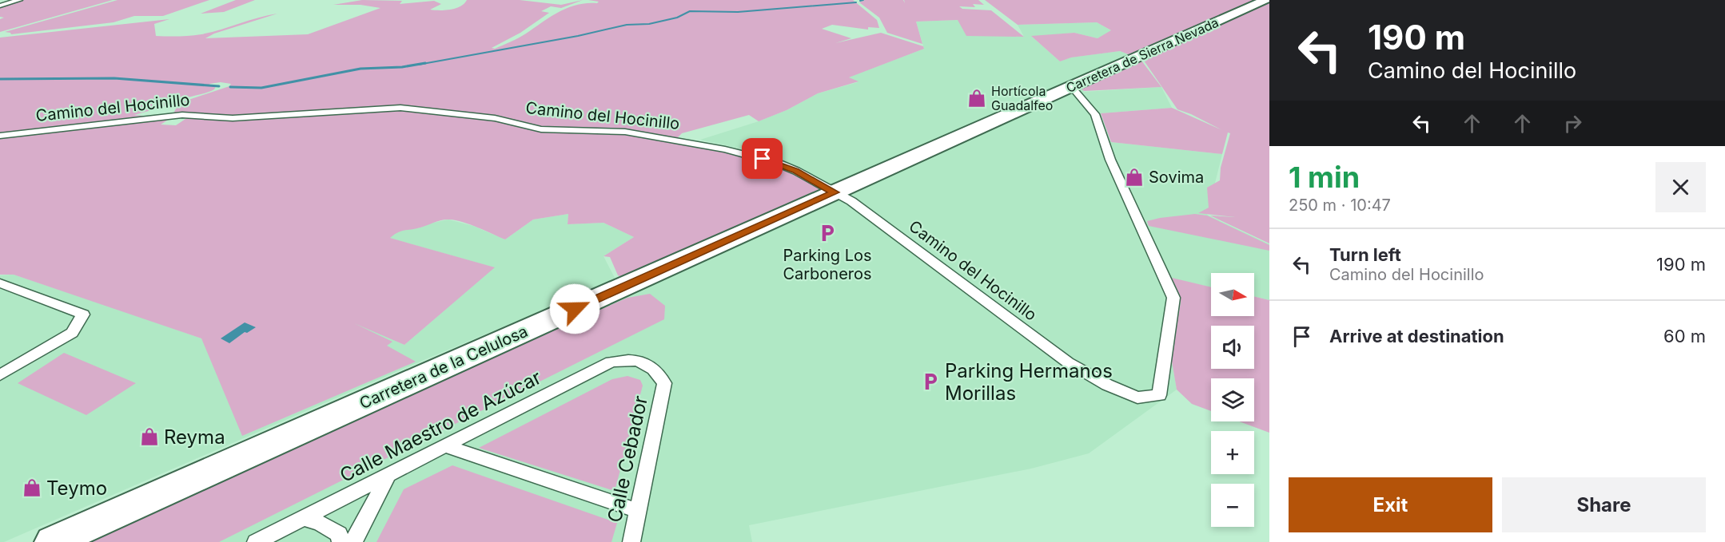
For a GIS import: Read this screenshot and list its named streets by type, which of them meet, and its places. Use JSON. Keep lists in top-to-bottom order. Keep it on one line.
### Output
{"streets":{"highway":["Carretera de Sierra Nevada","Carretera de la Celulosa"],"street":["Camino del Hocinillo","Calle Maestro de Azúcar","Calle Cebador"]},"crossings":[["Carretera de Sierra Nevada","Camino del Hocinillo"],["Carretera de Sierra Nevada","Carretera de la Celulosa"],["Camino del Hocinillo","Carretera de la Celulosa"],["Calle Maestro de Azúcar","Calle Cebador"]],"places":{"shop":["Hortícola Guadalfeo","Sovima","Reyma","Teymo"],"parking":["Parking Los Carboneros","Parking Hermanos Morillas"]},"north":"right","page":{"turn":["190 m","Camino del Hocinillo"],"heading":["1 min","250 m · 10:47"],"list":[{"name":"Turn left","note":"Camino del Hocinillo","value":"190 m"},{"name":"Arrive at destination","value":"60 m"}],"map_buttons":["+","−"],"buttons":["Exit","Share"]}}
